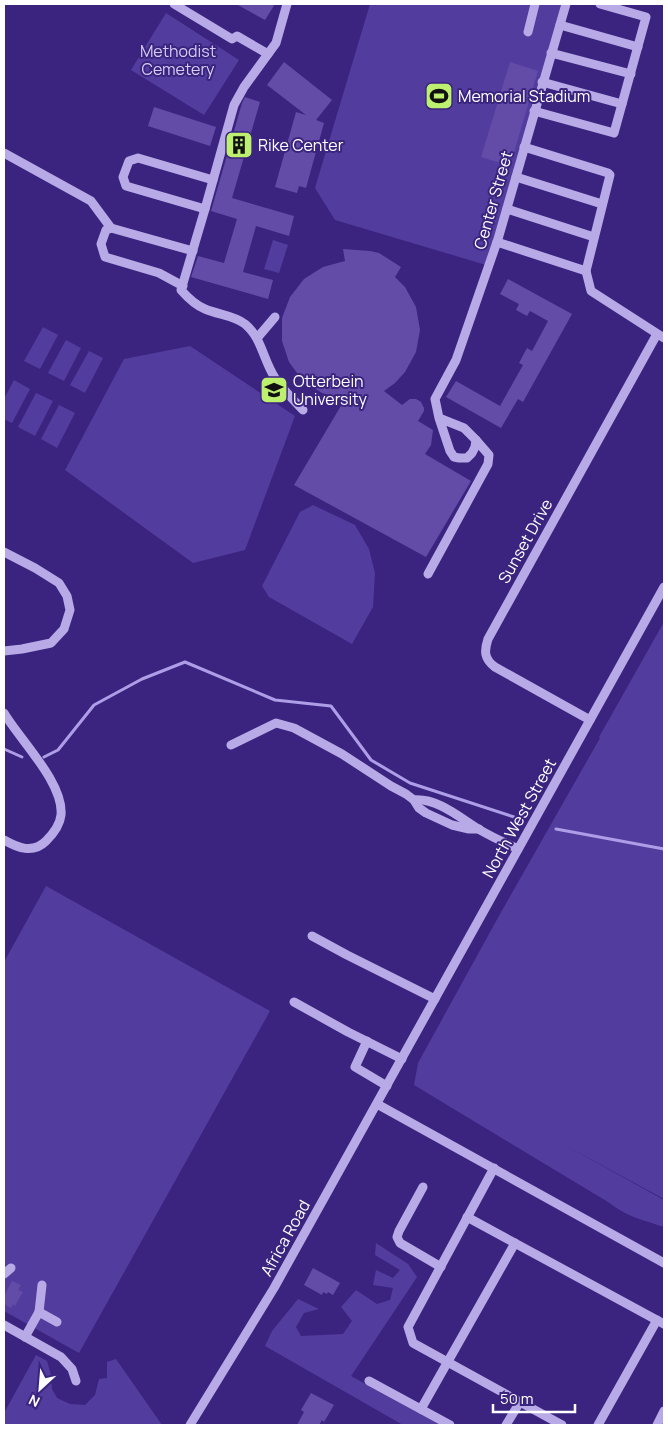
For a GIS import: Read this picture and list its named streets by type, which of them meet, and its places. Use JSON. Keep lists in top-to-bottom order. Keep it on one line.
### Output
{"streets":{"street":["Center Street","Sunset Drive","North West Street","Africa Road"]},"crossings":[["Sunset Drive","North West Street"],["North West Street","Africa Road"]],"parks":["Methodist Cemetery"],"places":{"sports":["Memorial Stadium"],"building":["Rike Center"],"school or university":["Otterbein University"]},"scale_bar":"50 m","north":"bottom left"}
